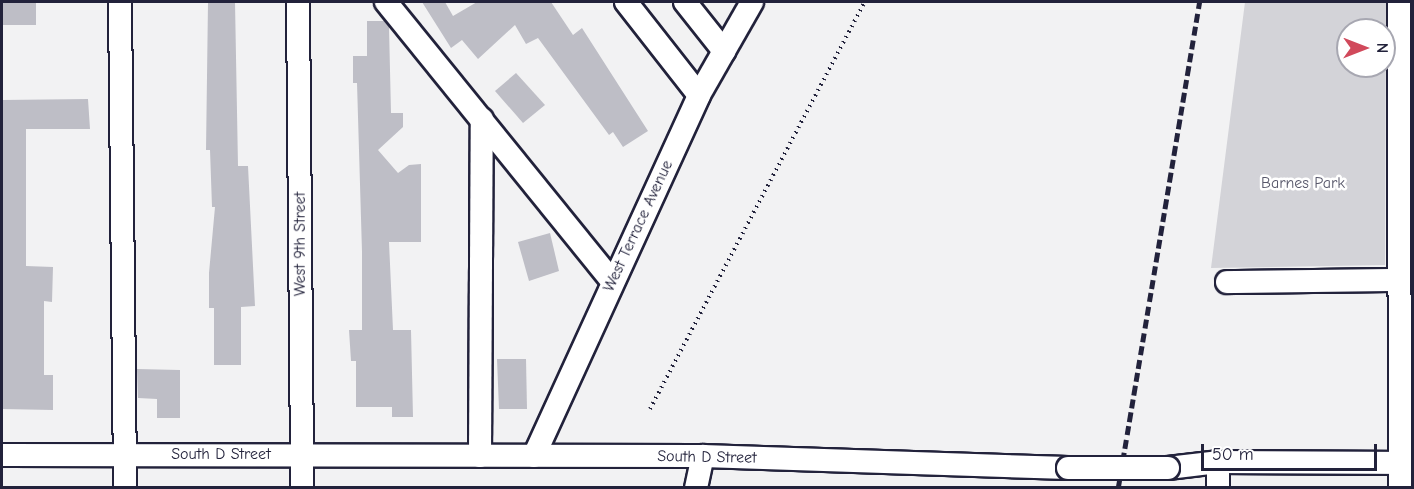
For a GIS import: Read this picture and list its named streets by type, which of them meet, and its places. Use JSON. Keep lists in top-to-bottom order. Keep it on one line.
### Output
{"streets":{"street":["West Terrace Avenue","West 9th Street","South D Street"]},"crossings":[["West Terrace Avenue","South D Street"],["West 9th Street","South D Street"]],"parks":["Barnes Park"],"scale_bar":"50 m","north":"right"}
